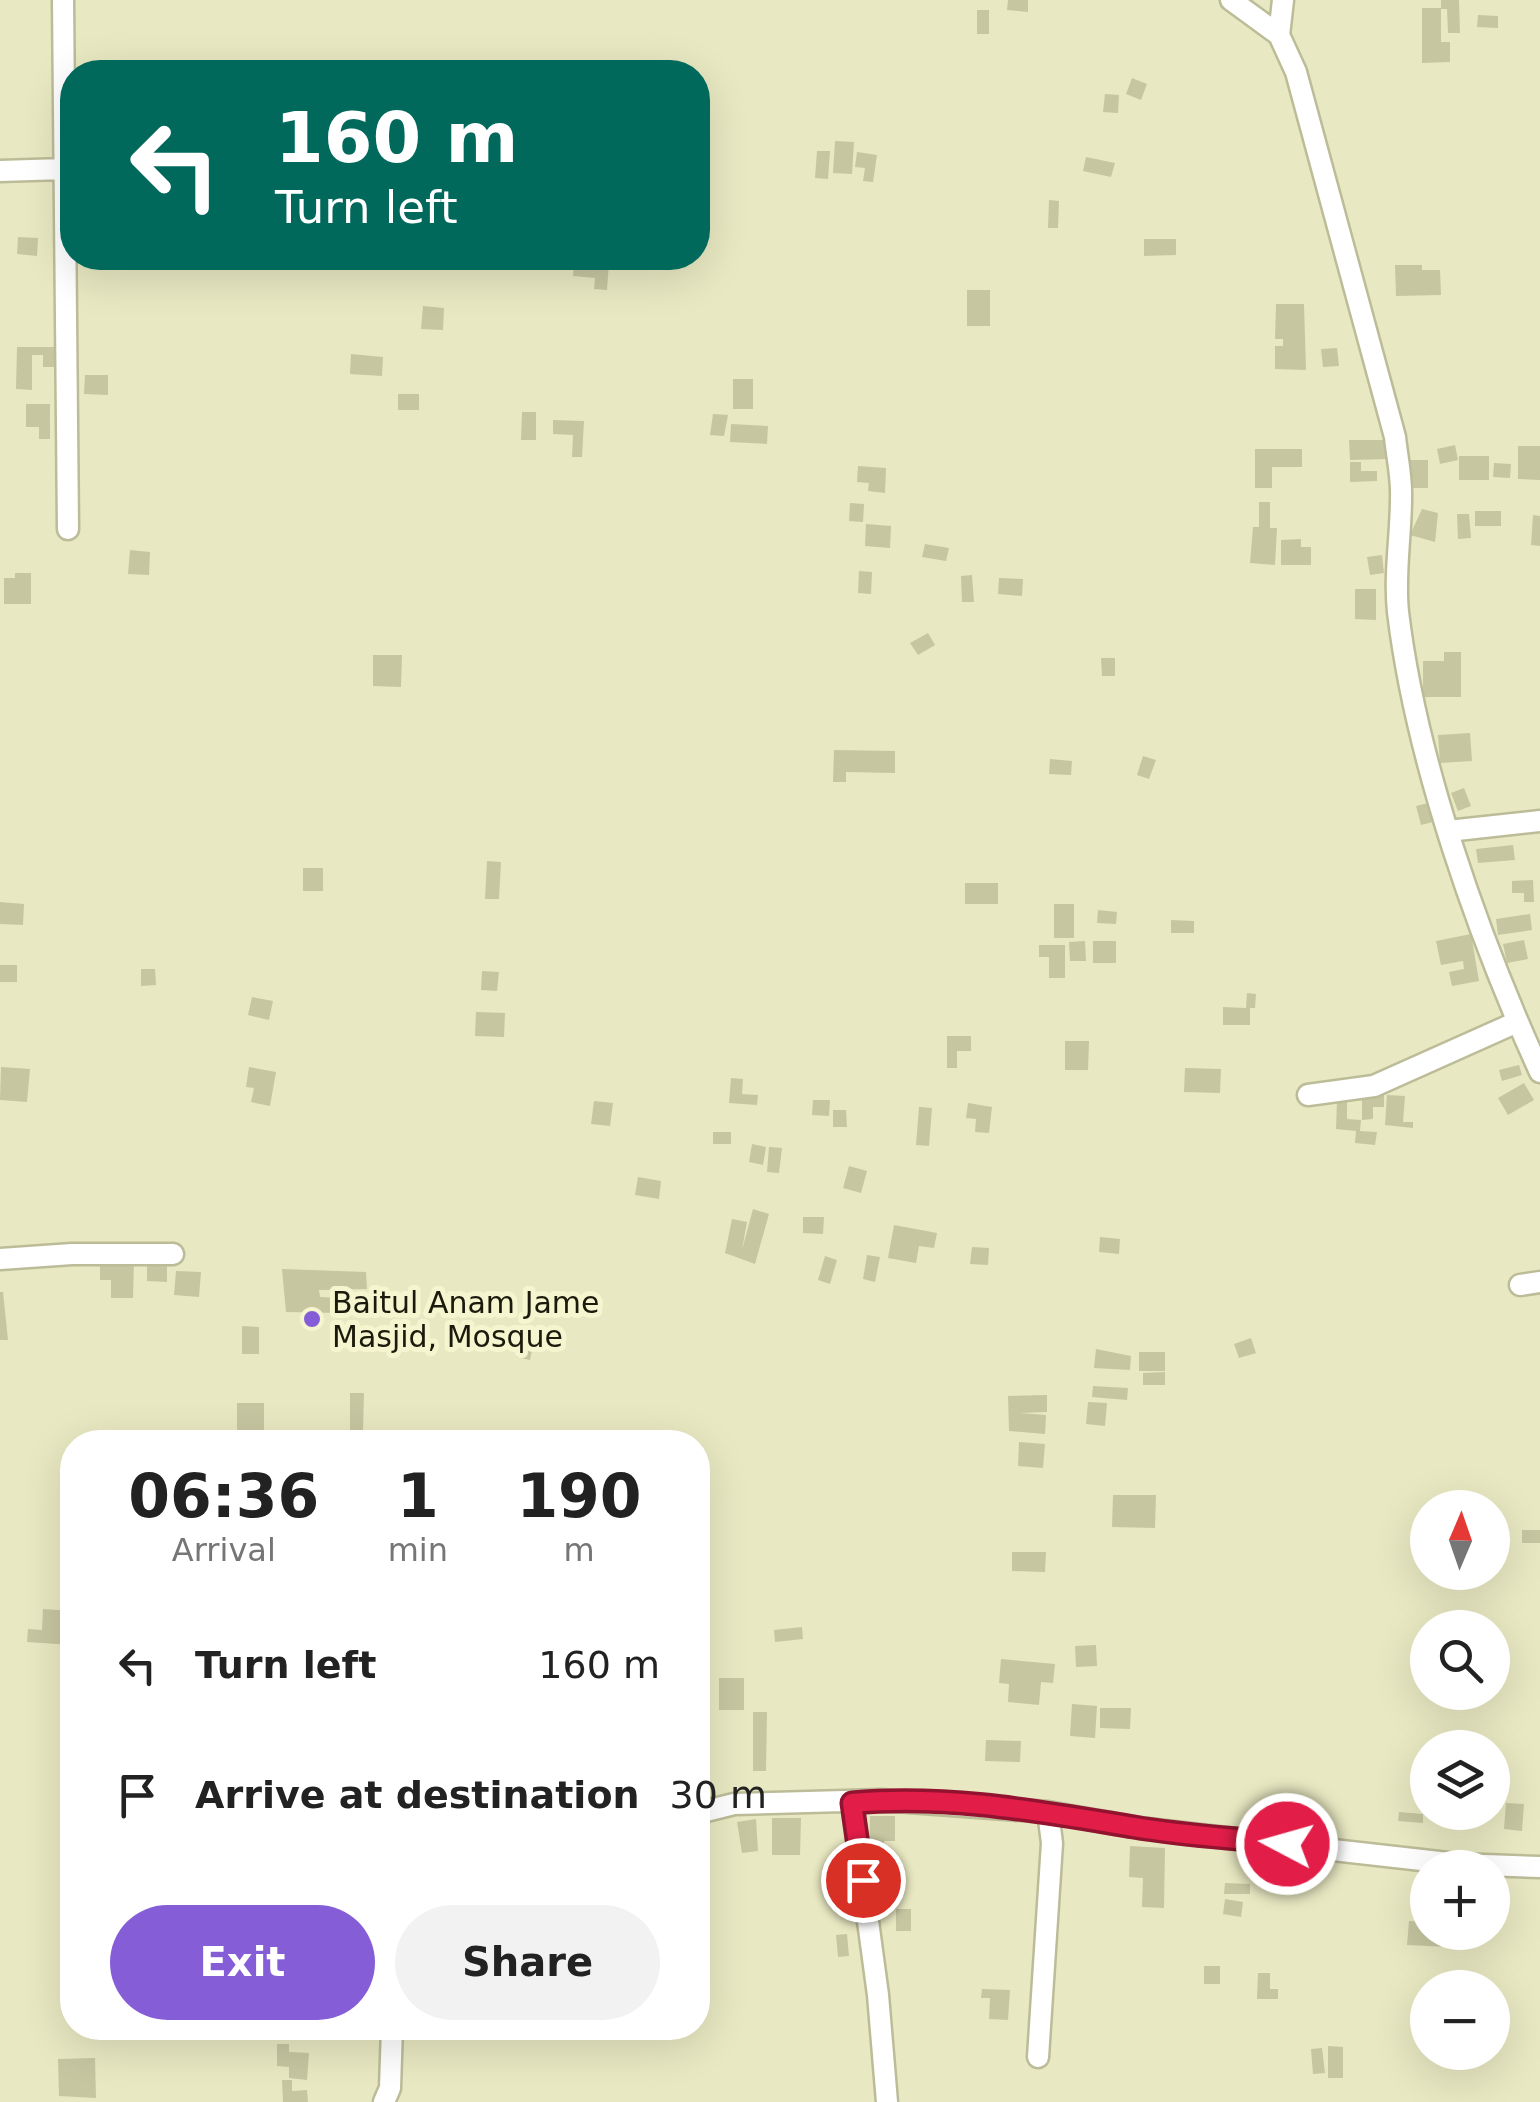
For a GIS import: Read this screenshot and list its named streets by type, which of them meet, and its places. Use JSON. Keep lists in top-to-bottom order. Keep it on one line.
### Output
{"places":["Baitul Anam Jame Masjid, Mosque"],"north":"top","page":{"turn":["160 m","Turn left"],"eta":["06:36","Arrival","1","min","190","m"],"map_buttons":["+","−"],"list":[{"name":"Turn left","value":"160 m"},{"name":"Arrive at destination","value":"30 m"}],"buttons":["Exit","Share"]}}
